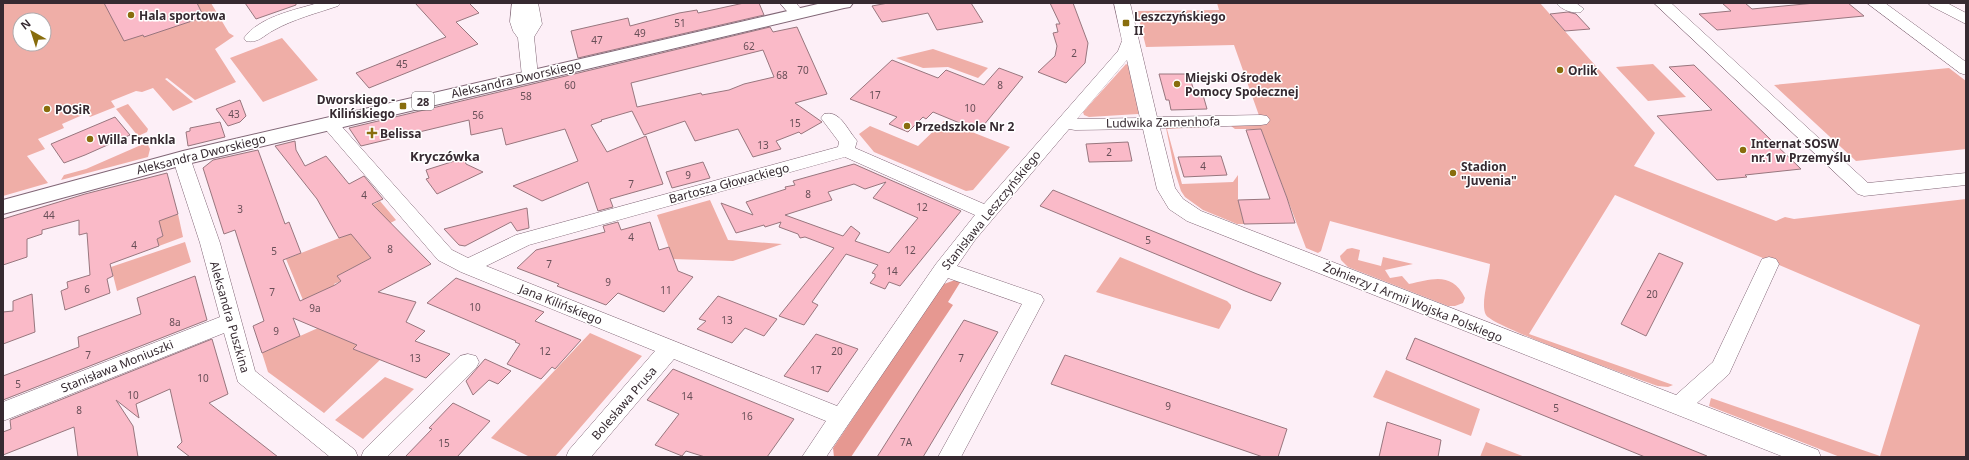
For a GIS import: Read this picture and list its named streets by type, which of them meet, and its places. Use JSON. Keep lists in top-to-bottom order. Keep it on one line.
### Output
{"streets":{"main road":["Aleksandra Dworskiego","28"],"street":["Ludwika Zamenhofa","Bartosza Głowackiego","Stanisława Leszczyńskiego","Żołnierzy I Armii Wojska Polskiego","Jana Kilińskiego","Aleksandra Puszkina","Stanisława Moniuszki","Bolesława Prusa"]},"crossings":[["Aleksandra Dworskiego","Jana Kilińskiego"],["Aleksandra Dworskiego","Aleksandra Puszkina"],["Ludwika Zamenhofa","Stanisława Leszczyńskiego"],["Ludwika Zamenhofa","Żołnierzy I Armii Wojska Polskiego"],["Bartosza Głowackiego","Jana Kilińskiego"],["Stanisława Leszczyńskiego","Żołnierzy I Armii Wojska Polskiego"],["Stanisława Leszczyńskiego","Jana Kilińskiego"],["Jana Kilińskiego","Bolesława Prusa"],["Aleksandra Puszkina","Stanisława Moniuszki"]],"districts":["Kryczówka"],"places":{"other":["Hala sportowa","Orlik","Miejski Ośrodek Pomocy Społecznej","POSiR","Przedszkole Nr 2","Willa Frenkla","Internat SOSW nr.1 w Przemyślu","Stadion \"Juvenia\""],"transit":["Leszczyńskiego II","Dworskiego - Kilińskiego"],"health":["Belissa"]},"house_numbers":["51","49","47","62","2","45","70","68","60","8","17","58","10","43","56","15","13","2","4","9","7","8","4","12","3","44","4","5","4","8","12","5","7","14","9","6","11","7","20","10","9a","13","8a","9","12","20","7","13","7","17","10","5","10","14","9","5","8","16","7A","15"],"north":"top left"}
